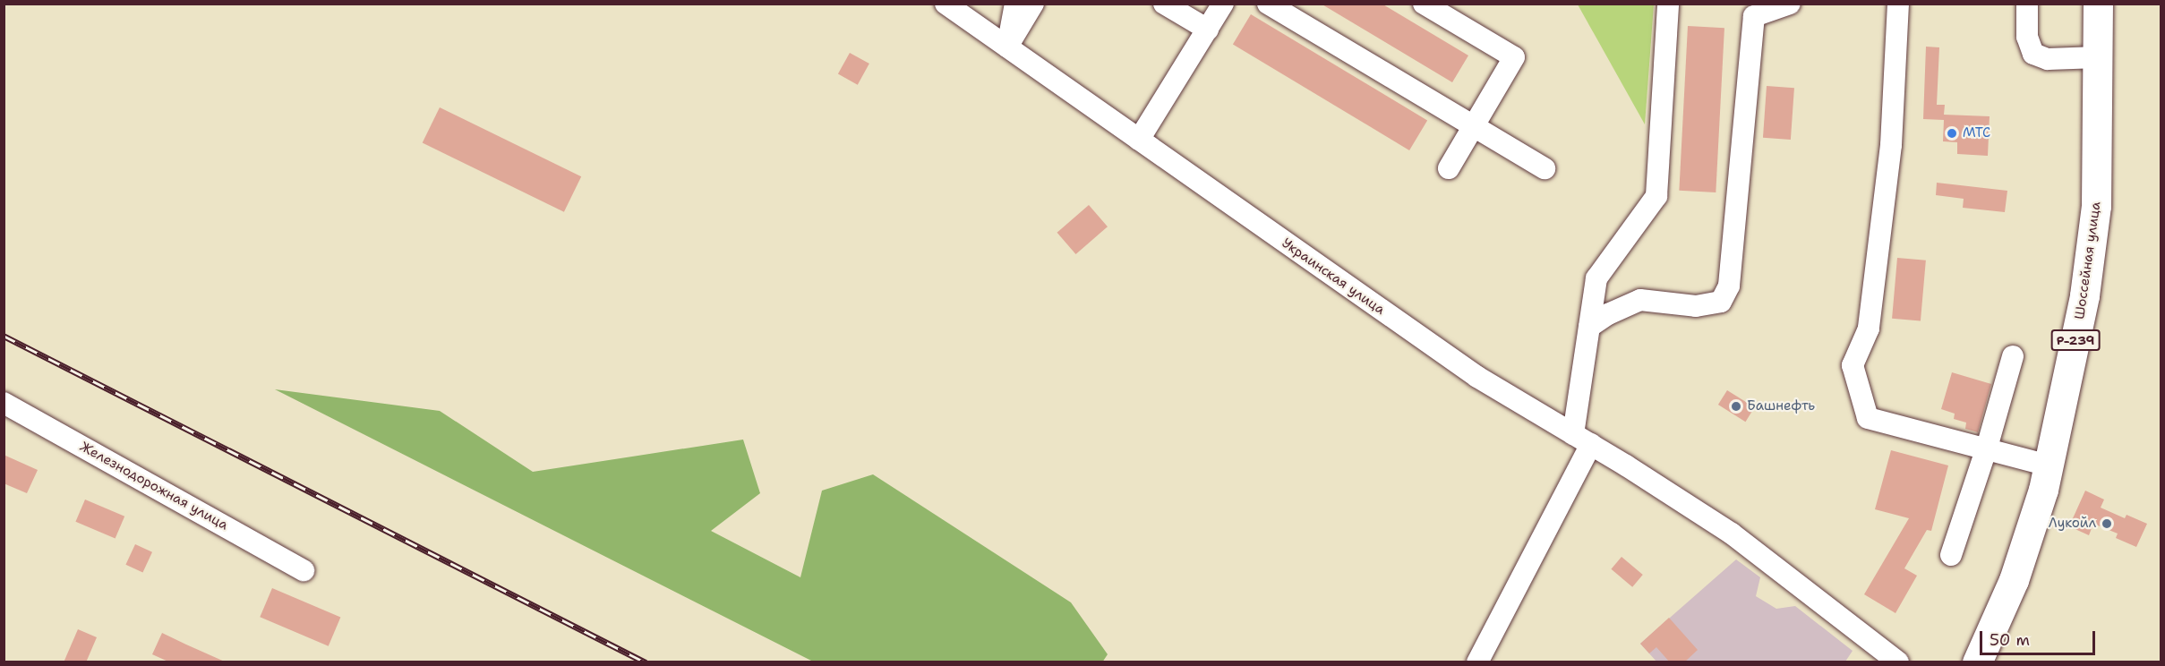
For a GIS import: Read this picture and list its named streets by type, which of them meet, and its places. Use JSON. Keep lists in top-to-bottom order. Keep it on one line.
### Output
{"streets":{"highway":["Шоссейная улица","Р-239"],"street":["Украинская улица","Железнодорожная улица"]},"places":["МТС","Башнефть","Лукойл"],"scale_bar":"50 m"}
